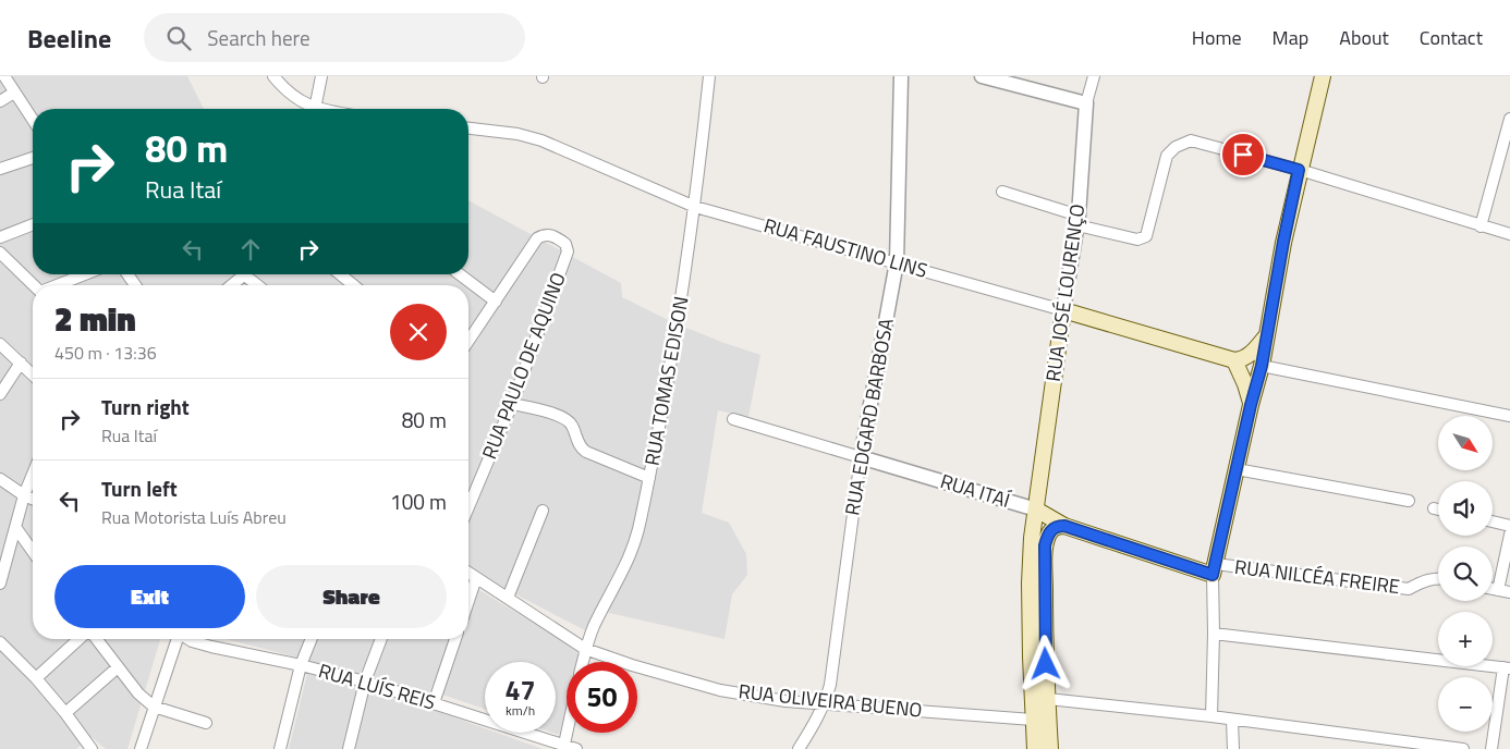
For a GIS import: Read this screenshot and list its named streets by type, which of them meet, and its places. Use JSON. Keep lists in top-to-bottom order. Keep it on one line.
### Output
{"streets":{"main road":["RUA FAUSTINO LINS","RUA JOSÉ LOURENÇO","RUA ITAÍ"],"street":["RUA PAULO DE AQUINO","RUA TOMAS EDISON","RUA EDGARD BARBOSA","RUA NILCÉA FREIRE","RUA LUÍS REIS","RUA OLIVEIRA BUENO"]},"crossings":[["RUA FAUSTINO LINS","RUA JOSÉ LOURENÇO"],["RUA FAUSTINO LINS","RUA TOMAS EDISON"],["RUA FAUSTINO LINS","RUA EDGARD BARBOSA"],["RUA JOSÉ LOURENÇO","RUA ITAÍ"],["RUA JOSÉ LOURENÇO","RUA OLIVEIRA BUENO"],["RUA TOMAS EDISON","RUA OLIVEIRA BUENO"],["RUA EDGARD BARBOSA","RUA ITAÍ"],["RUA EDGARD BARBOSA","RUA OLIVEIRA BUENO"],["RUA ITAÍ","RUA NILCÉA FREIRE"]],"north":"bottom right","page":{"header":"Beeline","search":"Search here","nav":["Home","Map","About","Contact"],"turn":["80 m","Rua Itaí"],"heading":["2 min","450 m · 13:36"],"list":[{"name":"Turn right","note":"Rua Itaí","value":"80 m"},{"name":"Turn left","note":"Rua Motorista Luís Abreu","value":"100 m"}],"map_buttons":["+","−"],"buttons":["Exit","Share"],"speed":"47 km/h","limit":"50"}}
